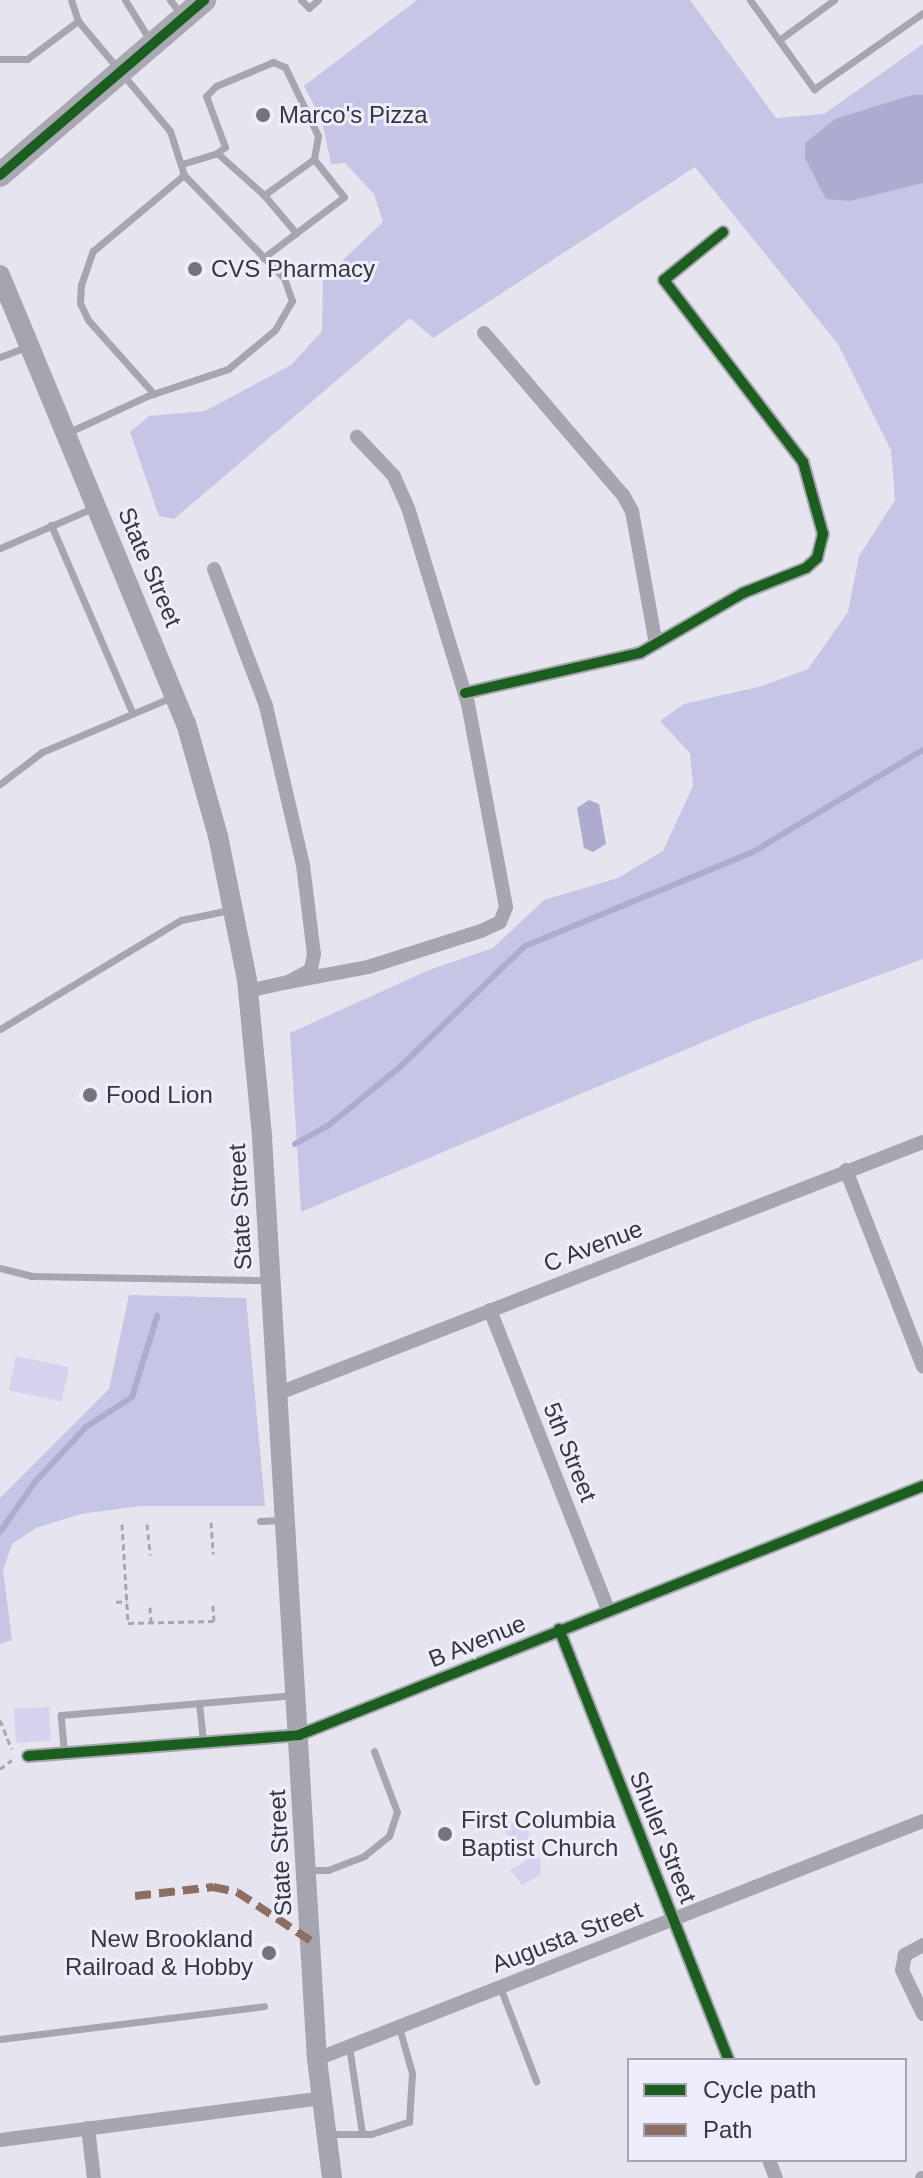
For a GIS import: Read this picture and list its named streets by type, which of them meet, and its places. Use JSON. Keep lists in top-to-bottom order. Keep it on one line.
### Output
{"streets":{"main road":["State Street"],"street":["C Avenue","5th Street","B Avenue","Shuler Street","Augusta Street"]},"crossings":[["State Street","C Avenue"],["State Street","B Avenue"],["State Street","Augusta Street"],["C Avenue","5th Street"],["5th Street","B Avenue"],["B Avenue","Shuler Street"],["Shuler Street","Augusta Street"]],"places":["Marco's Pizza","CVS Pharmacy","Food Lion","First Columbia Baptist Church","New Brookland Railroad & Hobby"],"legend":["Cycle path","Path"]}
